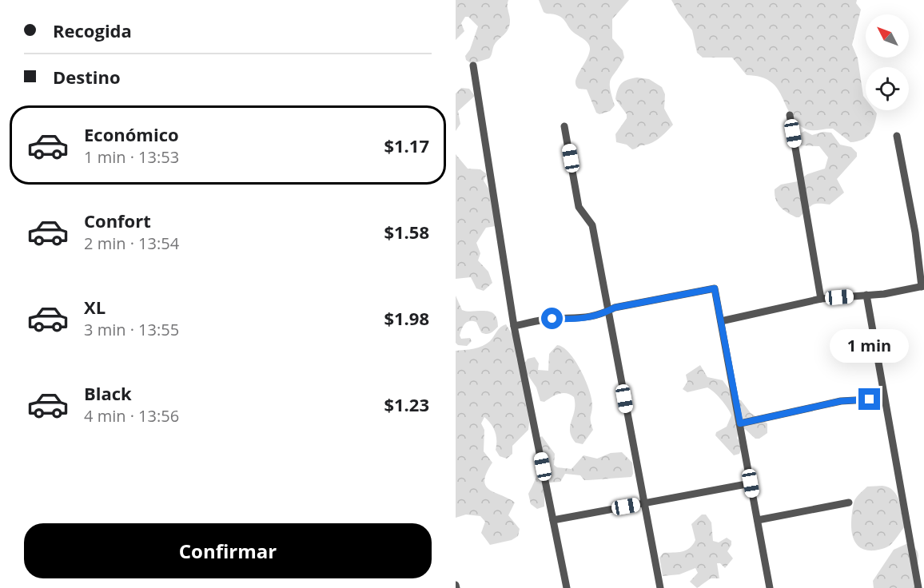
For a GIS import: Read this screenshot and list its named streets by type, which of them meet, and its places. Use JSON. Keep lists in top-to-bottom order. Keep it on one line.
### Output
{"north":"top left","page":{"banner":["Recogida","Destino"],"list":[{"name":"Económico","note":"1 min · 13:53","value":"$1.17"},{"name":"Confort","note":"2 min · 13:54","value":"$1.58"},{"name":"XL","note":"3 min · 13:55","value":"$1.98"},{"name":"Black","note":"4 min · 13:56","value":"$1.23"}],"bubble":"1 min","buttons":"Confirmar"}}
